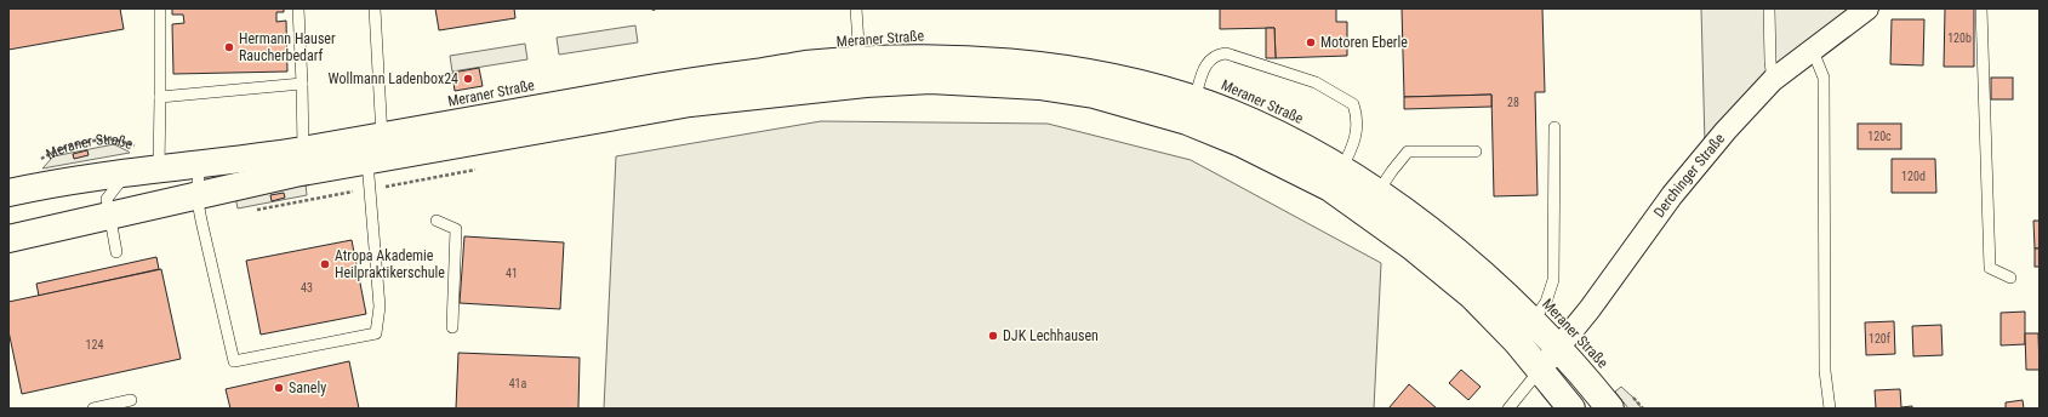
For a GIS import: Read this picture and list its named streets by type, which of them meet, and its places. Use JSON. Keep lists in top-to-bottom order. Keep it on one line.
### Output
{"streets":{"main road":["Meraner Straße"],"street":["Derchinger Straße"]},"crossings":[["Meraner Straße","Derchinger Straße"]],"places":["Motoren Eberle","Hermann Hauser Raucherbedarf","Wollmann Ladenbox24","Atropa Akademie Heilpraktikerschule","DJK Lechhausen","Sanely"],"house_numbers":["120b","28","120c","120d","41","43","120f","124","41a"]}
